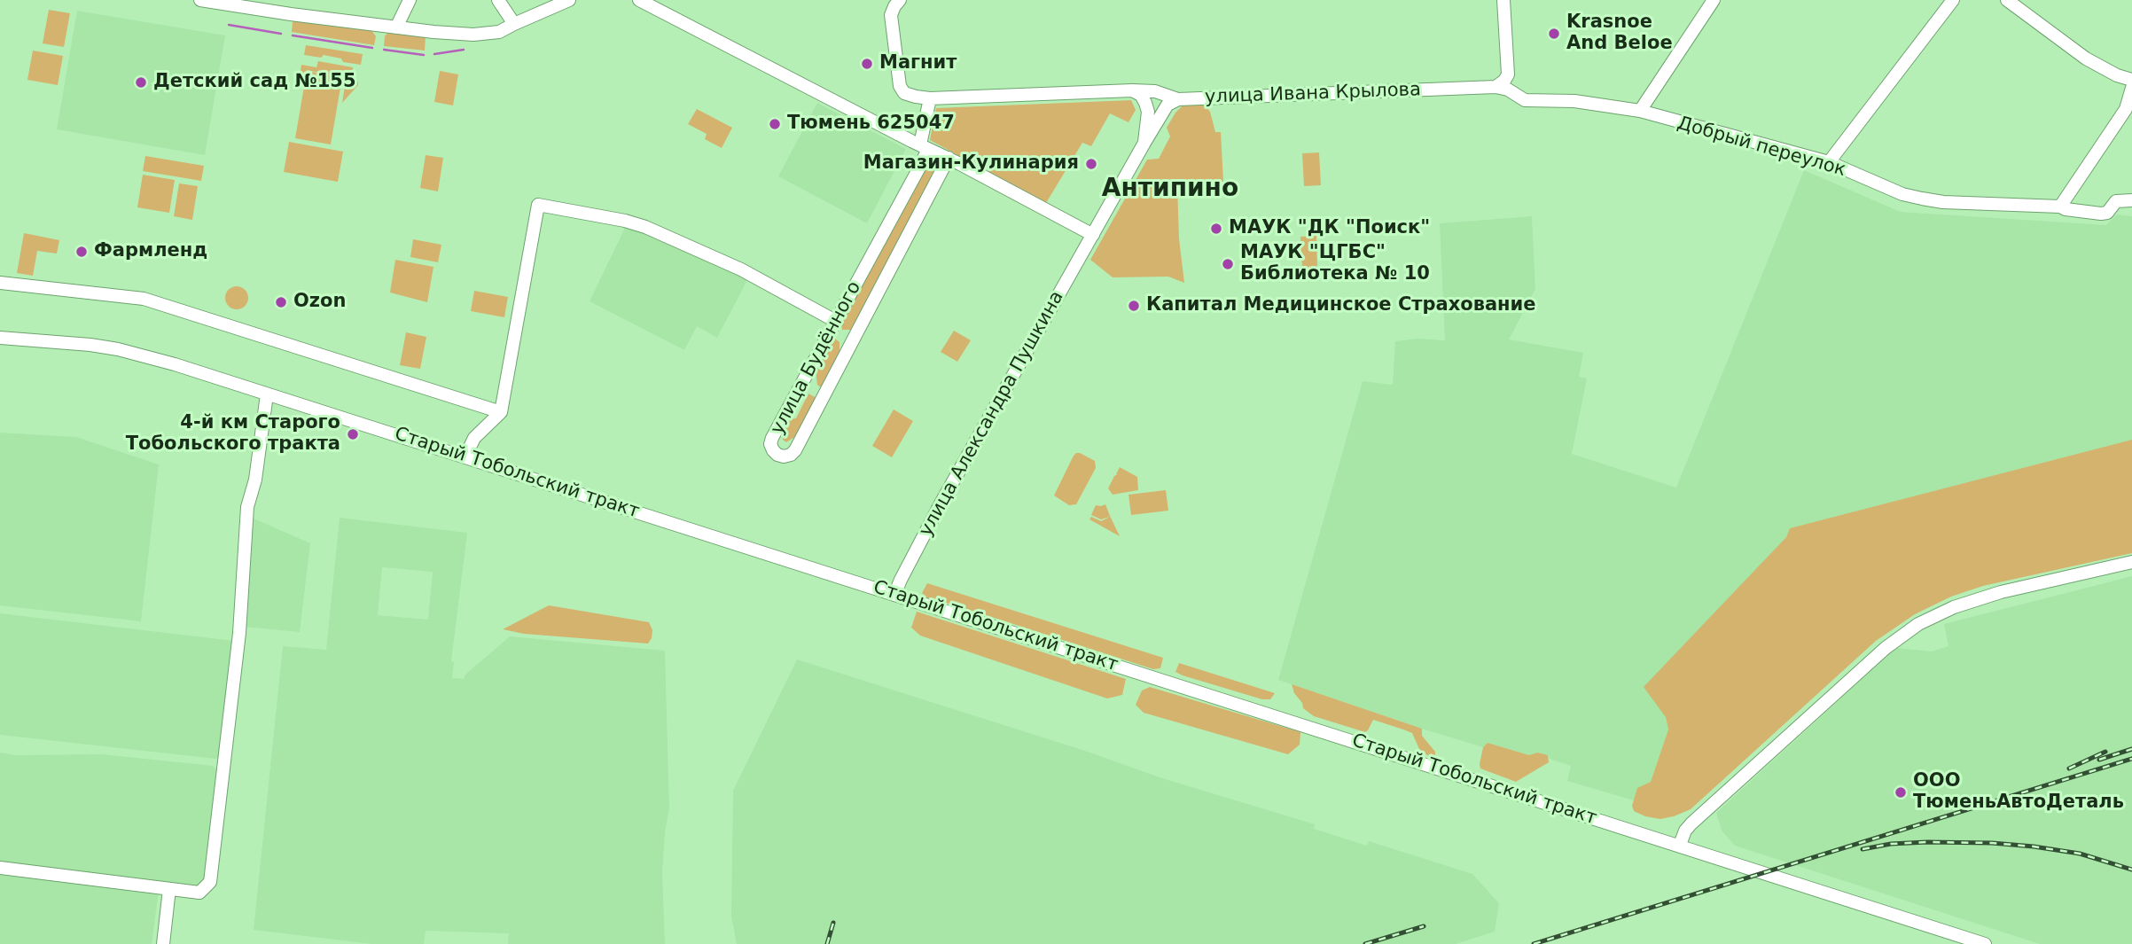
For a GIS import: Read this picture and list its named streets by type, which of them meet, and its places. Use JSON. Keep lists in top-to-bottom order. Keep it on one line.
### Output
{"streets":{"street":["улица Ивана Крылова","Добрый переулок","улица Будённого","улица Александра Пушкина","Старый Тобольский тракт"]},"crossings":[["улица Ивана Крылова","Добрый переулок"],["улица Ивана Крылова","улица Будённого"],["улица Ивана Крылова","улица Александра Пушкина"],["улица Александра Пушкина","Старый Тобольский тракт"]],"districts":["Антипино"],"places":["Krasnoe And Beloe","Магнит","Детский сад №155","Тюмень 625047","Магазин-Кулинария","МАУК \"ДК \"Поиск\"","Фармленд","МАУК \"ЦГБС\" Библиотека № 10","Ozon","Капитал Медицинское Страхование","4-й км Старого Тобольского тракта","ООО ТюменьАвтоДеталь"]}
